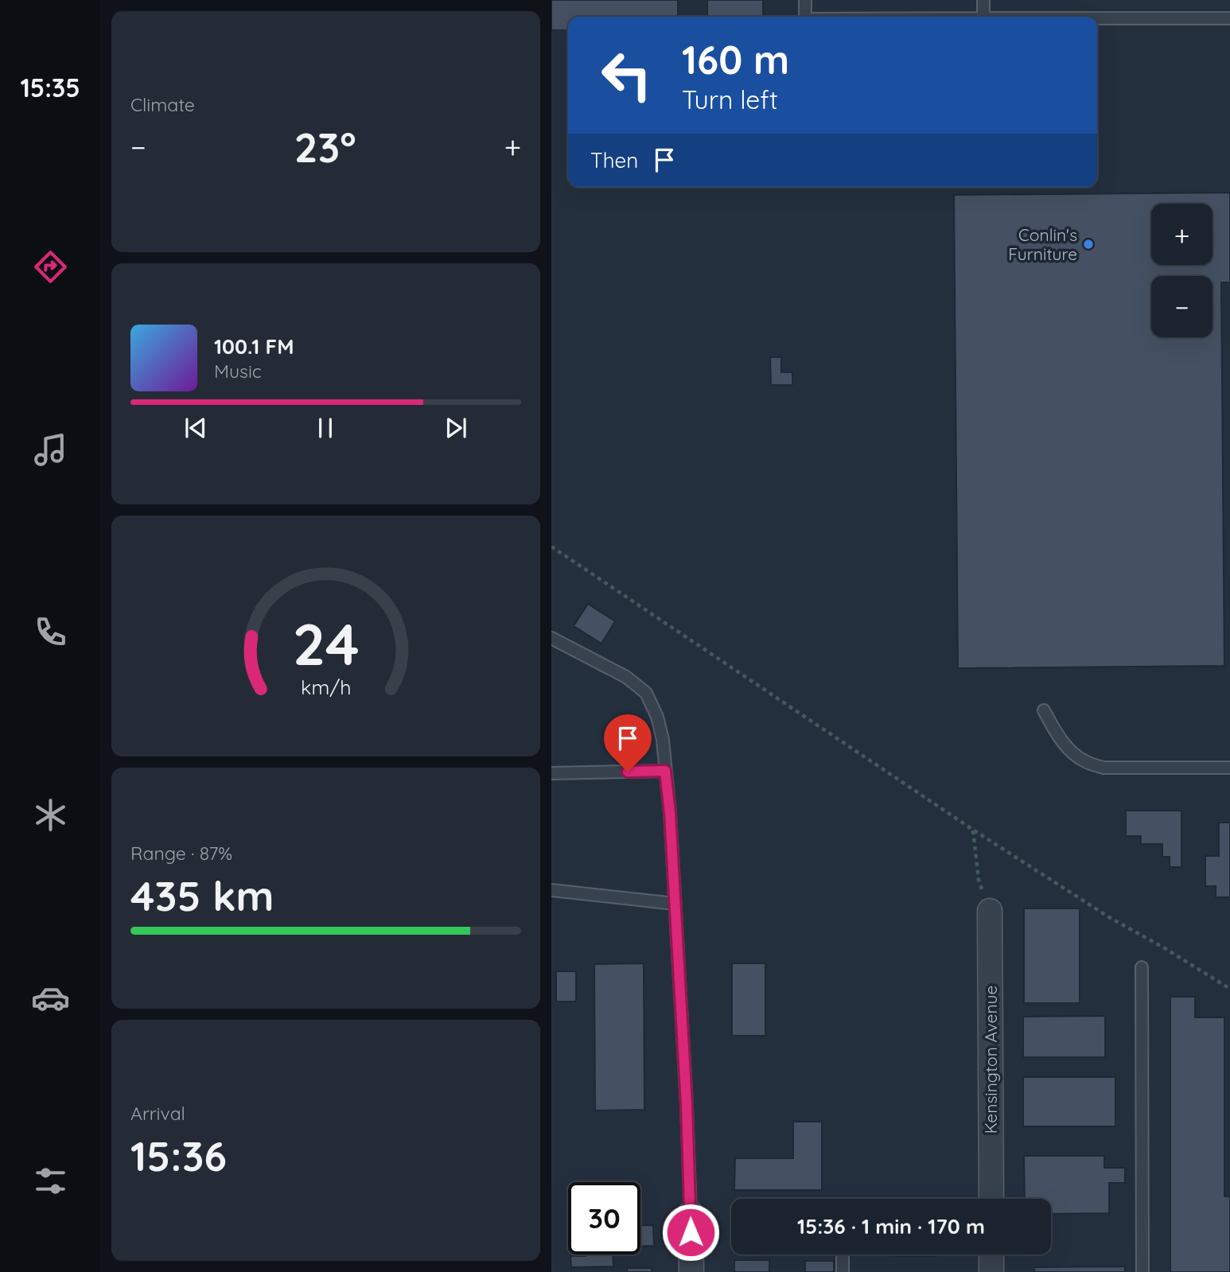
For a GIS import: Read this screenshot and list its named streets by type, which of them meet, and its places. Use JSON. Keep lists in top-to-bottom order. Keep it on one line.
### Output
{"streets":{"street":["Kensington Avenue"]},"places":["Conlin's Furniture"],"page":{"tabs":"15:35","tile":["Climate",["Range · 87%","435 km"],["Arrival","15:36"]],"turn":["160 m","Turn left"],"heat":["−","23°","+"],"then":"Then","map_buttons":["+","−"],"song":["100.1 FM","Music"],"limit":"30","trip":"15:36 · 1 min · 170 m","gauge":["24","km/h"]}}
